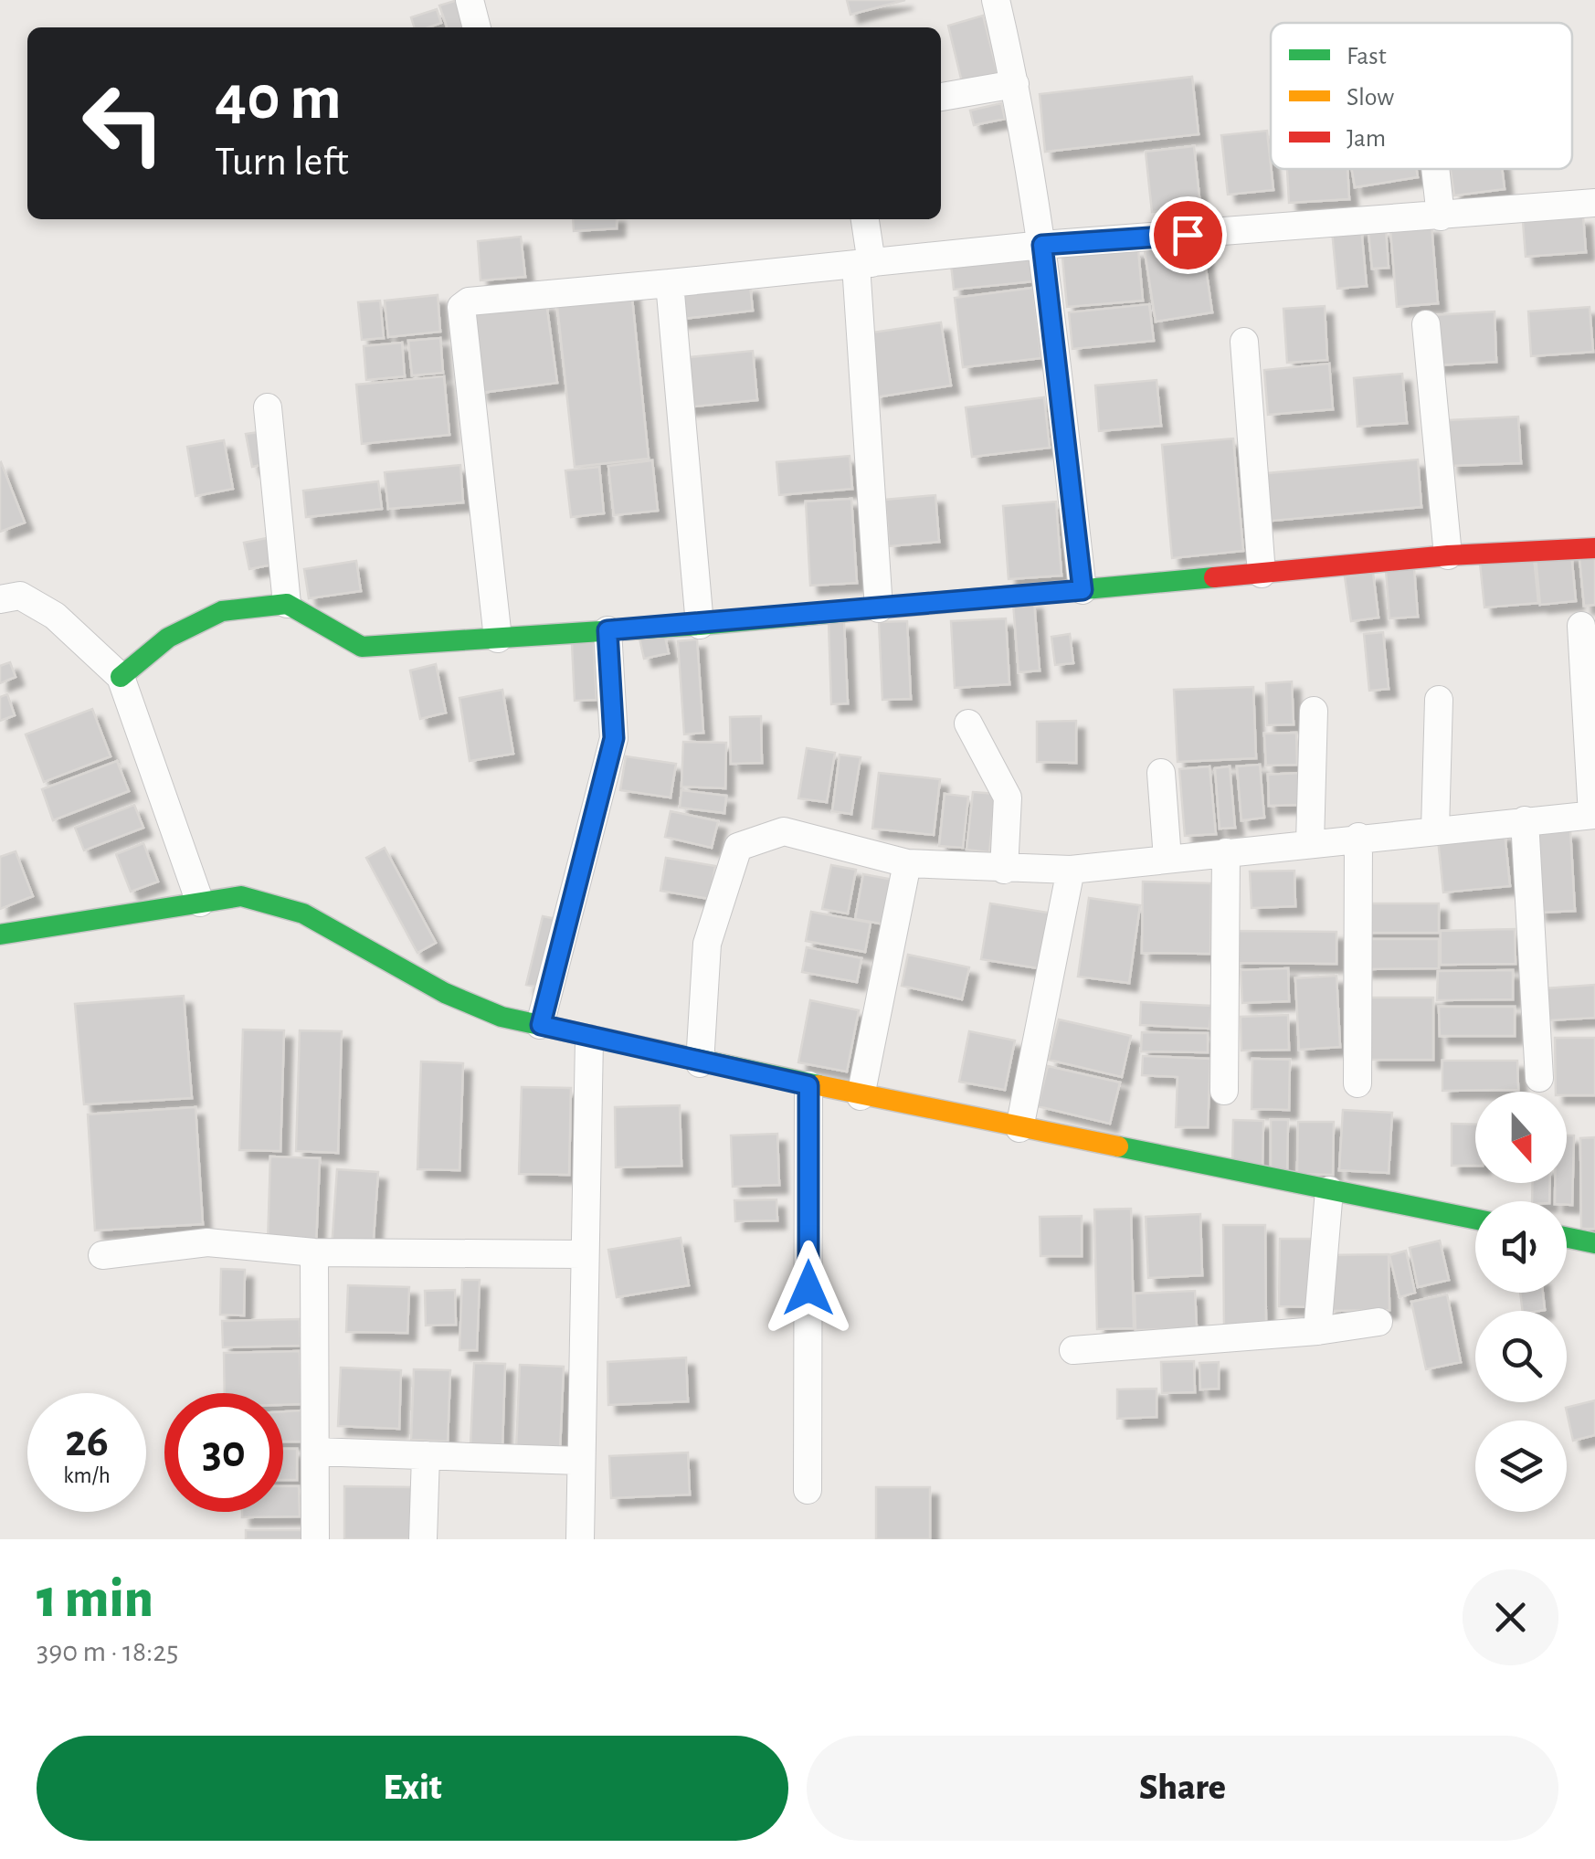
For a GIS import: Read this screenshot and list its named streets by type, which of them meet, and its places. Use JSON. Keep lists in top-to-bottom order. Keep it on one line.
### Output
{"legend":["Fast","Slow","Jam"],"north":"bottom","page":{"turn":["40 m","Turn left"],"speed":"26 km/h","limit":"30","heading":["1 min","390 m · 18:25"],"buttons":["Exit","Share"]}}
